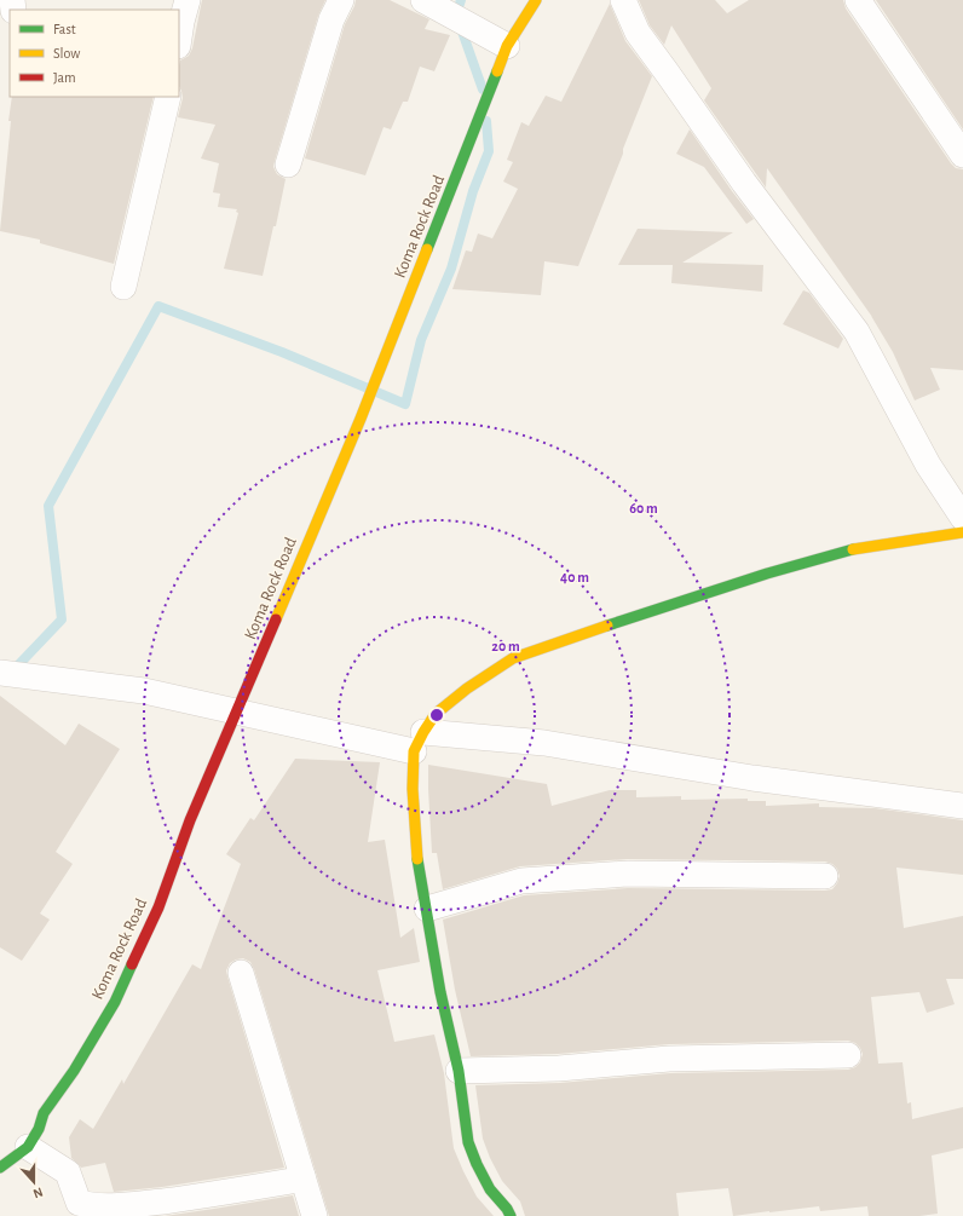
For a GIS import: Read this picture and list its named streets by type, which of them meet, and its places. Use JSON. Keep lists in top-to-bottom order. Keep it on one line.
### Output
{"streets":{"main road":["Koma Rock Road"]},"legend":["Fast","Slow","Jam"],"north":"bottom","rings":["60 m","40 m","20 m"]}
